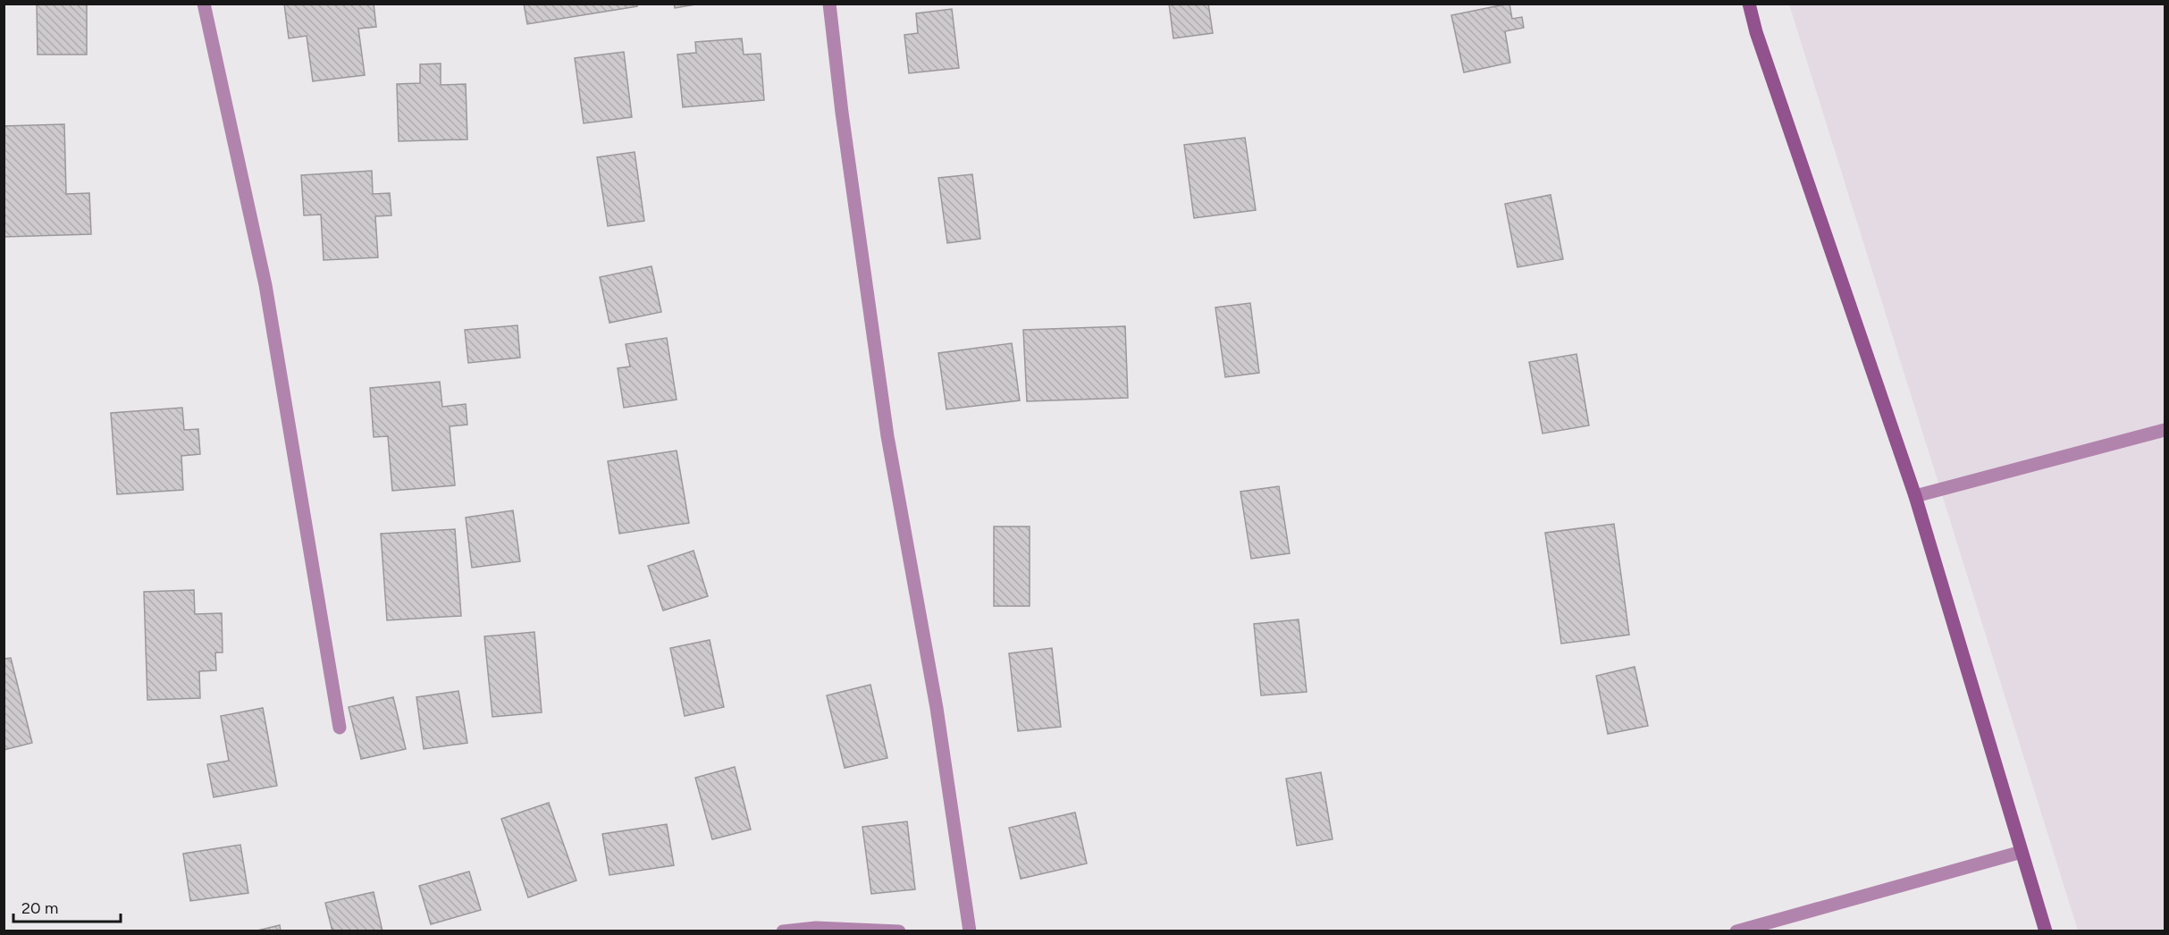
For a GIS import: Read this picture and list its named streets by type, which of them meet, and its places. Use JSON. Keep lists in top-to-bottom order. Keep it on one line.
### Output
{"scale_bar":"20 m"}
